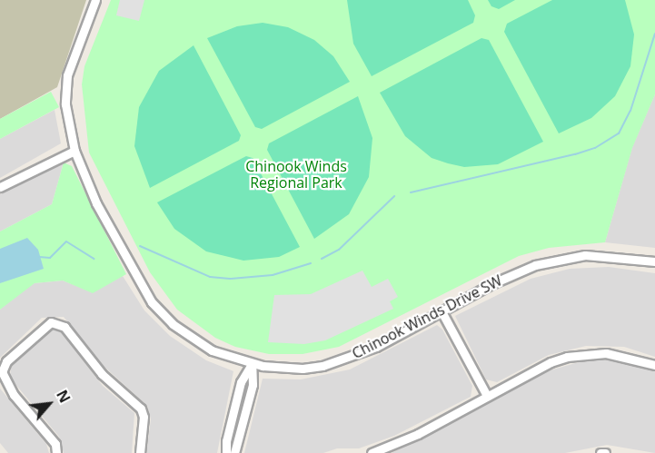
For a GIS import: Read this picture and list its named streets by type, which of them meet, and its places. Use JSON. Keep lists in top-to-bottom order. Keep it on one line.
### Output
{"streets":{"street":["Chinook Winds Drive SW"]},"parks":["Chinook Winds Regional Park"],"north":"top right"}
